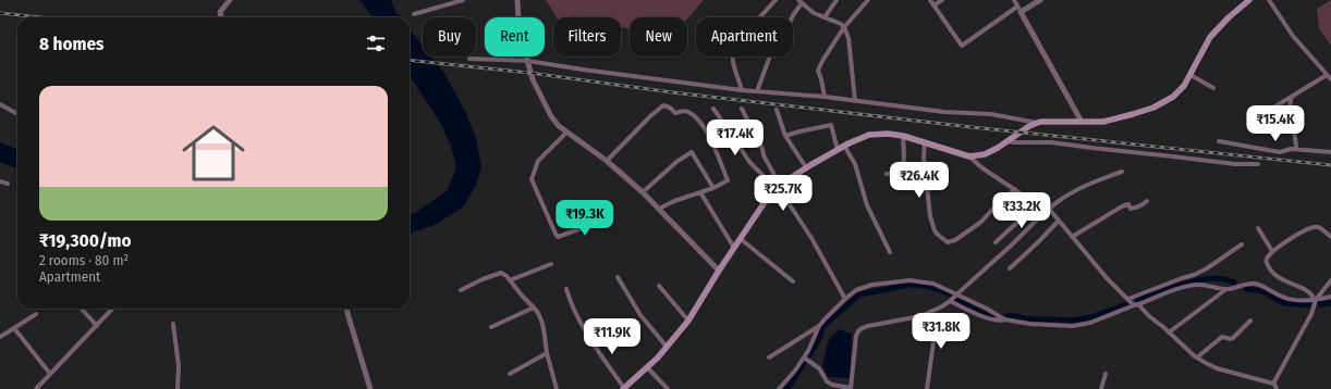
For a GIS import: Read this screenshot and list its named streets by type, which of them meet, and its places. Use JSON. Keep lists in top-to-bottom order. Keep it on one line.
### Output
{"page":{"chip":["Buy","Rent","Filters","New","Apartment"],"heading":"8 homes","list":[{"name":"₹19,300/mo","note":"2 rooms · 80 m² · Apartment"}],"price":["₹15.4K","₹17.4K","₹26.4K","₹25.7K","₹33.2K","₹19.3K","₹31.8K","₹11.9K"]}}
